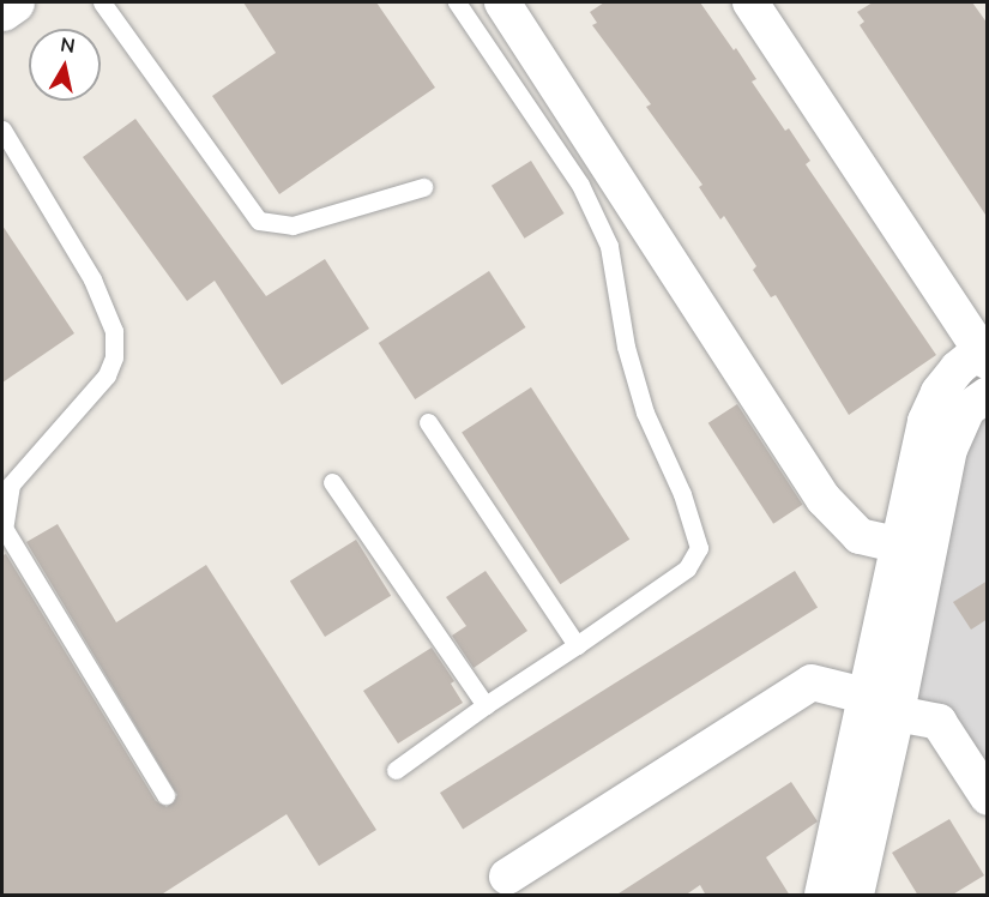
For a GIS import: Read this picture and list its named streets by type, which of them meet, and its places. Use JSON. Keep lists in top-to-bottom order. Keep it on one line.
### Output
{"north":"top"}
